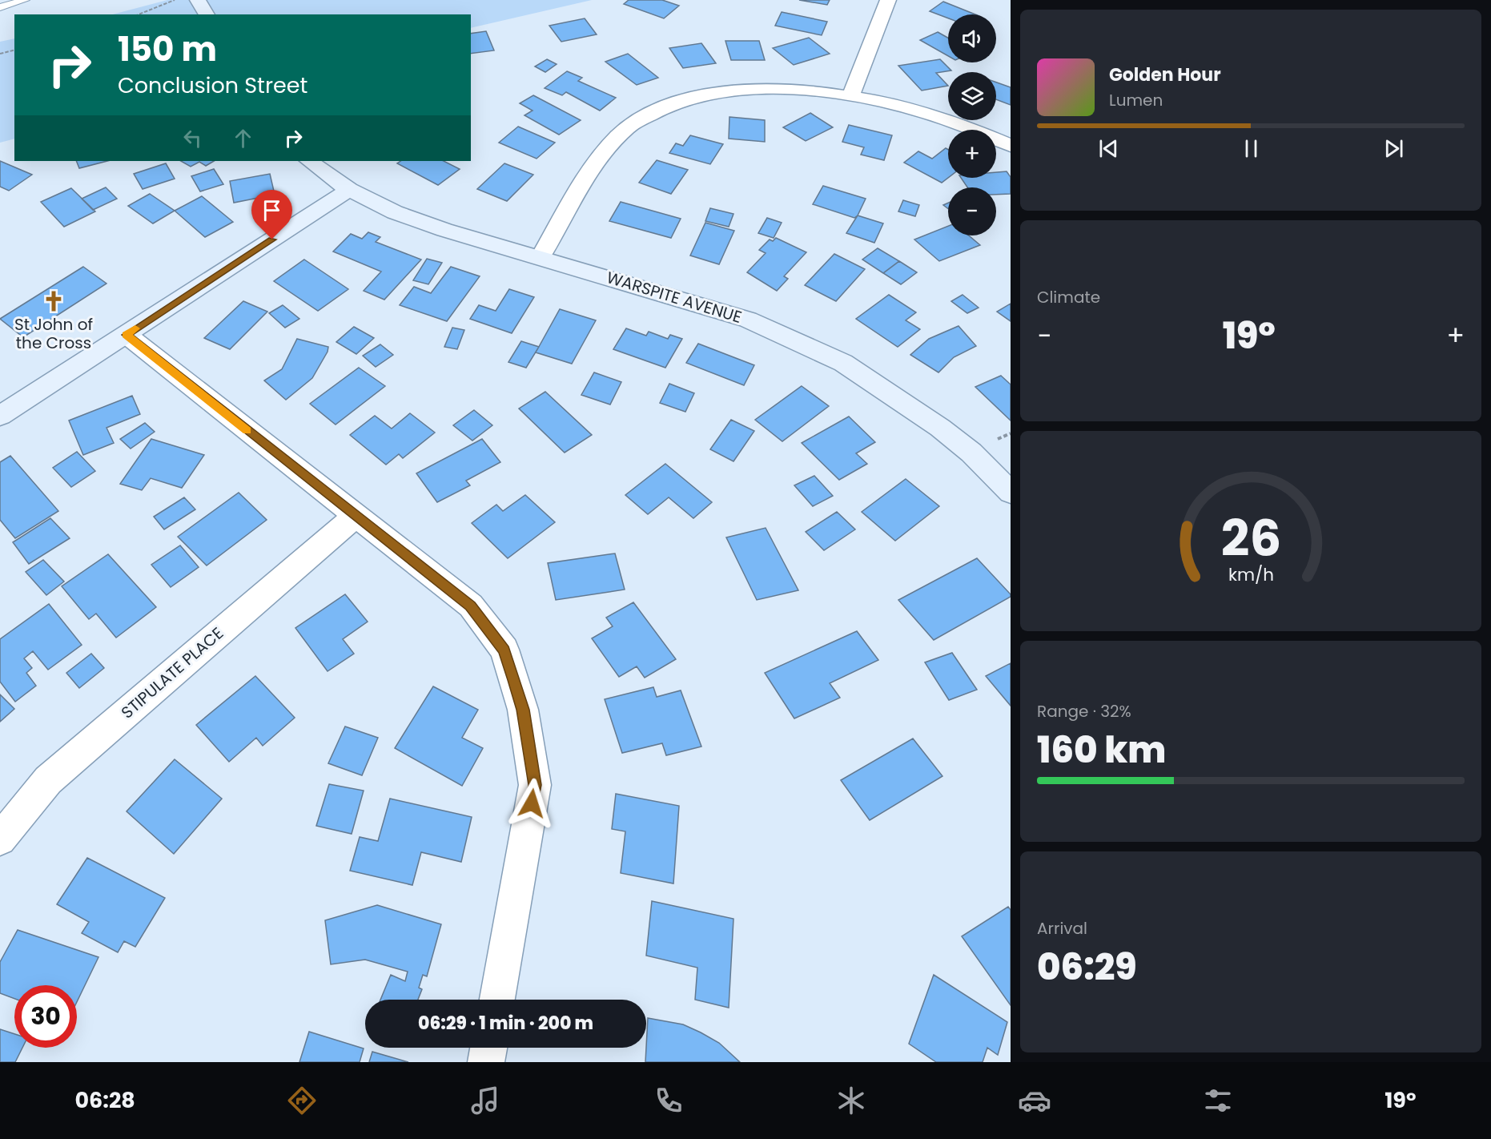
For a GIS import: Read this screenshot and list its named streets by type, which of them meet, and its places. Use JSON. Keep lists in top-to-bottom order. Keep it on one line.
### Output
{"streets":{"main road":["WARSPITE AVENUE"],"street":["STIPULATE PLACE"]},"places":{"church":["St John of the Cross"]},"page":{"map_buttons":["+","−"],"turn":["150 m","Conclusion Street"],"song":["Golden Hour","Lumen"],"tile":["Climate",["Range · 32%","160 km"],["Arrival","06:29"]],"heat":["−","19°","+"],"limit":"30","trip":"06:29 · 1 min · 200 m","tabs":["06:28","19°"],"gauge":["26","km/h"]}}
